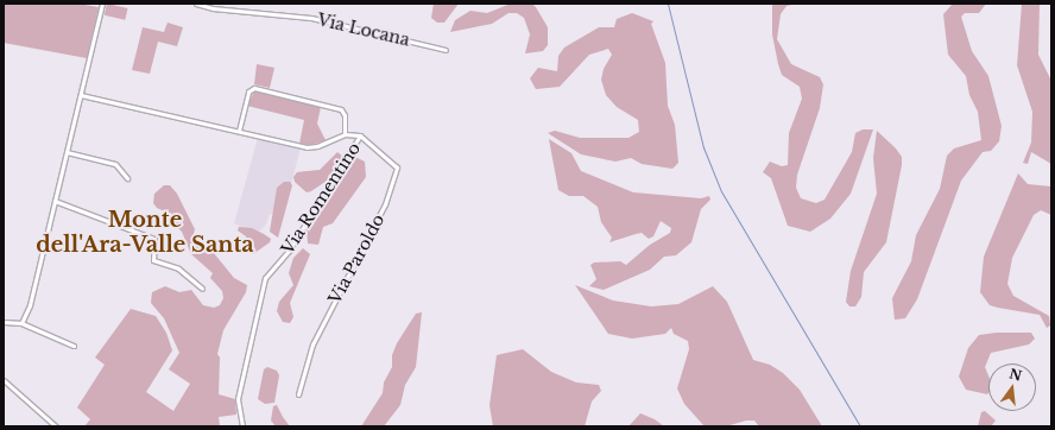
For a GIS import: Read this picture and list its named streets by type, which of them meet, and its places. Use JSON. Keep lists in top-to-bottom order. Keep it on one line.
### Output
{"streets":{"street":["Via Locana","Via Romentino","Via Paroldo"]},"crossings":[["Via Romentino","Via Paroldo"]],"districts":["Monte dell'Ara-Valle Santa"],"north":"top"}
